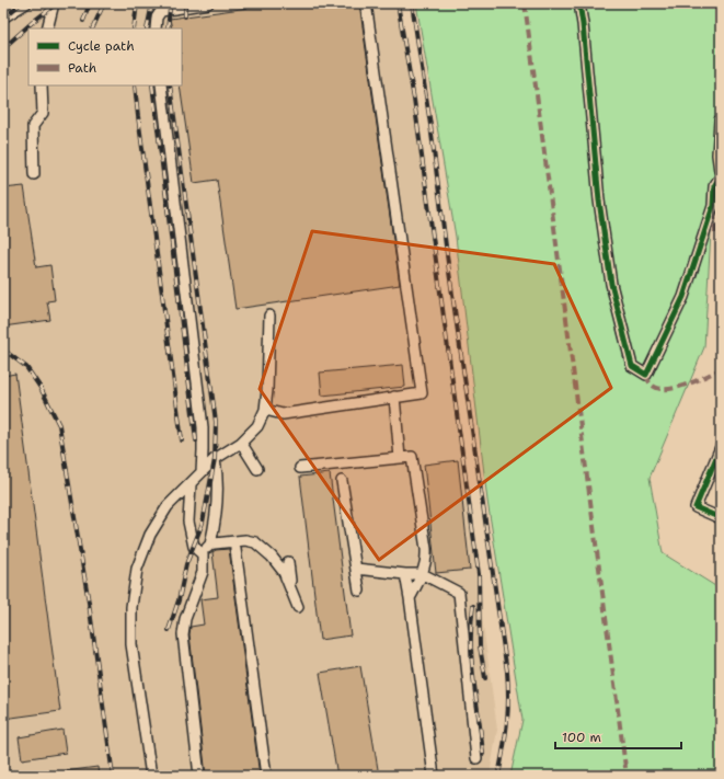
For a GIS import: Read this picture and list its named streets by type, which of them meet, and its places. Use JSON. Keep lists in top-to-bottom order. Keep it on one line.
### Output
{"legend":["Cycle path","Path"],"scale_bar":"100 m"}
